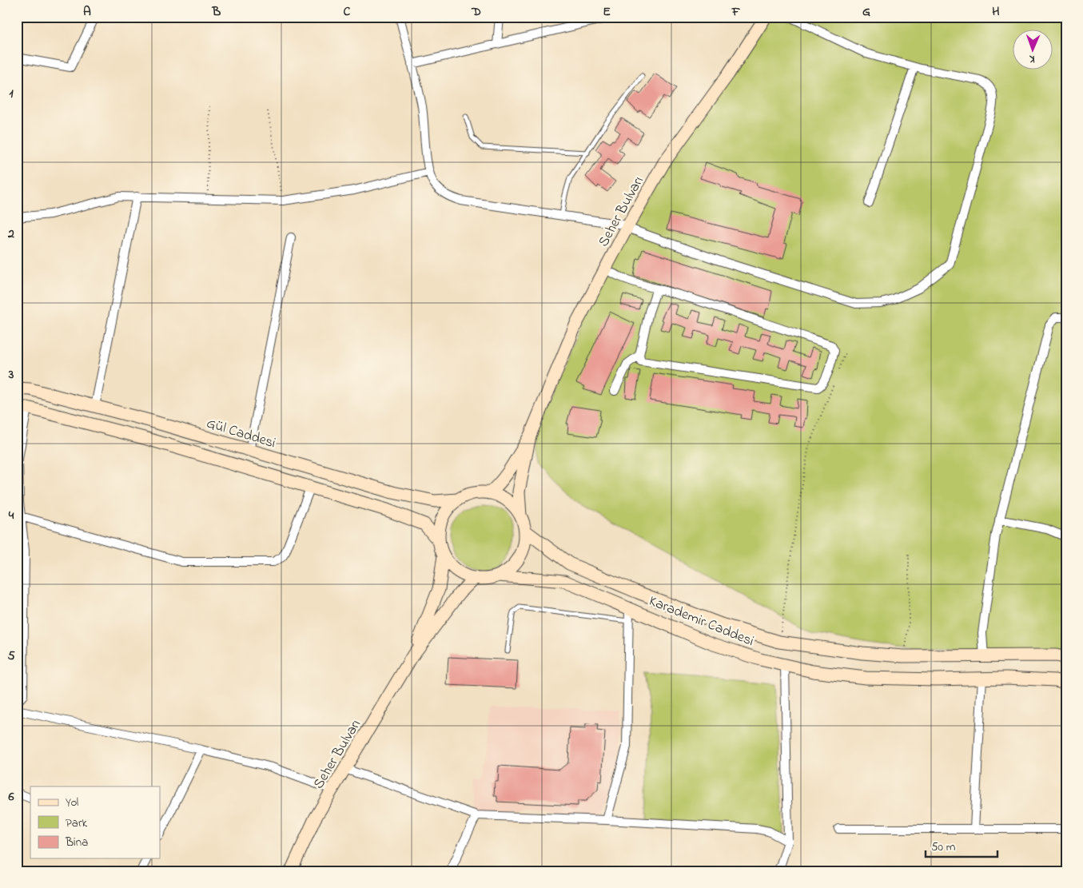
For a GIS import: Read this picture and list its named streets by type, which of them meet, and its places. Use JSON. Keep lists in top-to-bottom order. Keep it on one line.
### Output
{"streets":{"street":["Seher Bulvarı","Gül Caddesi","Karademir Caddesi"]},"crossings":[["Seher Bulvarı","Gül Caddesi"],["Seher Bulvarı","Karademir Caddesi"],["Gül Caddesi","Karademir Caddesi"]],"legend":["Yol","Park","Bina"],"scale_bar":"50 m","north":"bottom","grid":{"columns":["A","B","C","D","E","F","G","H"],"rows":["1","2","3","4","5","6"]}}
